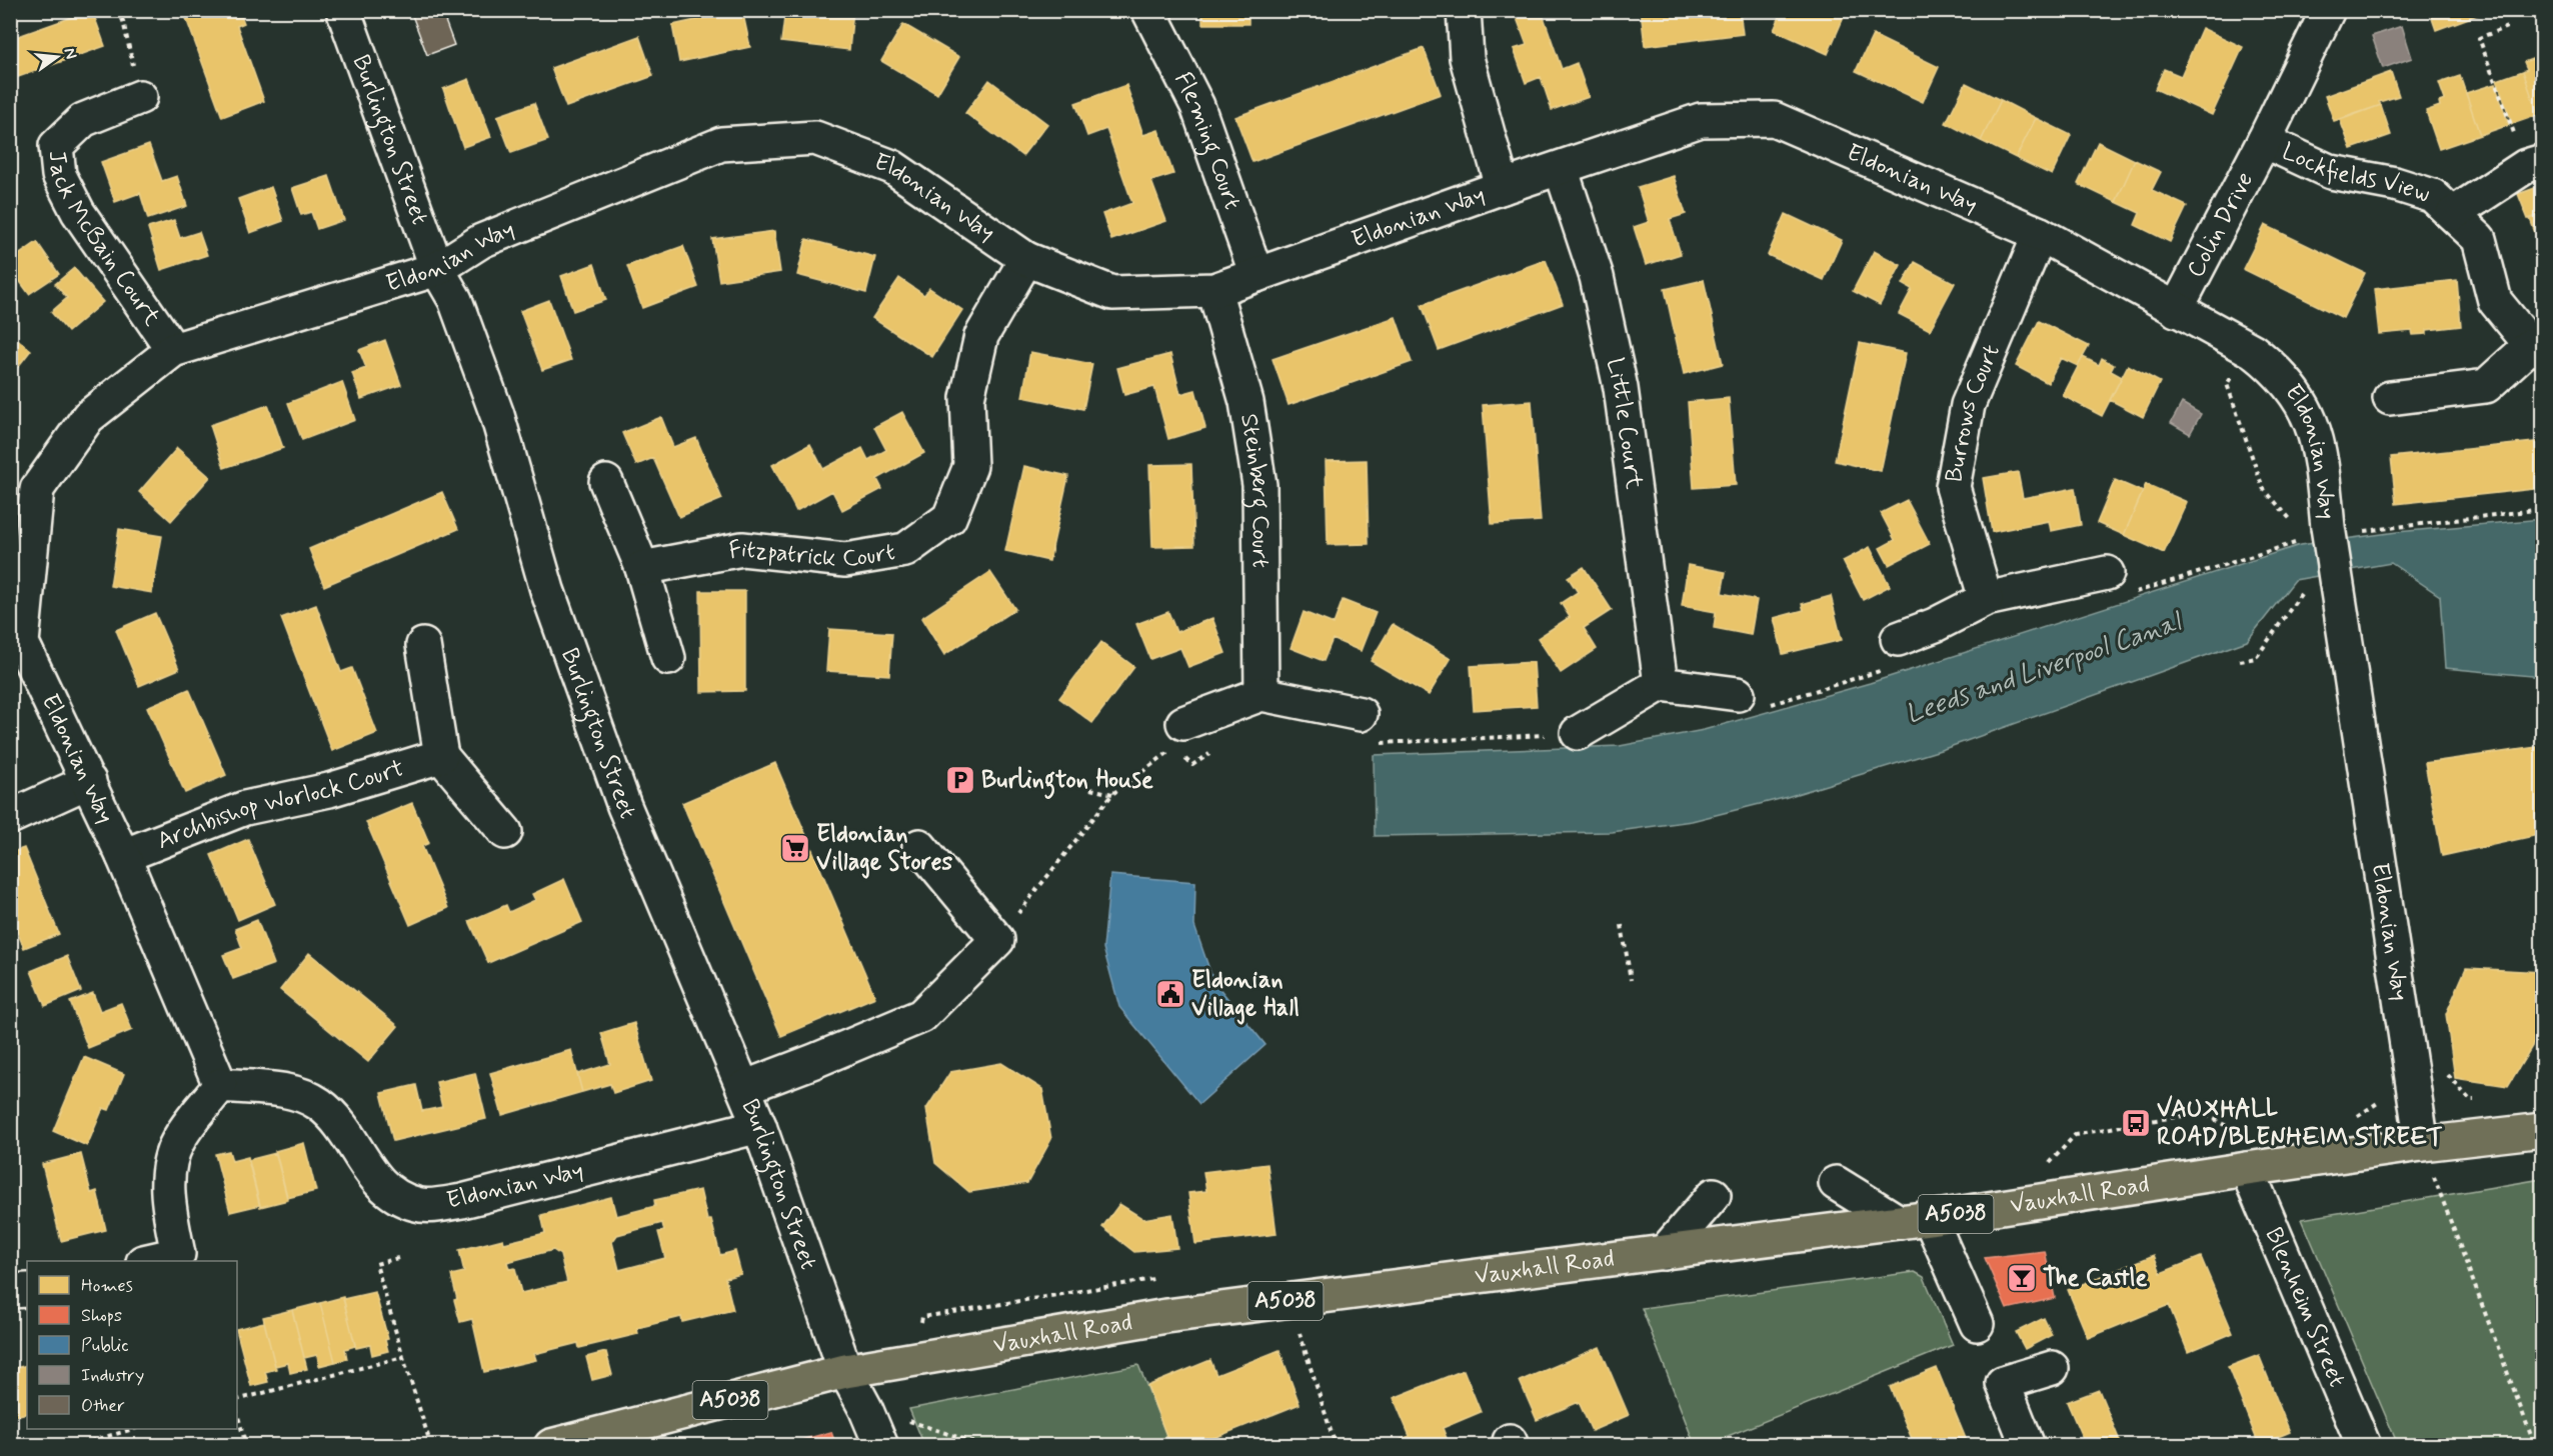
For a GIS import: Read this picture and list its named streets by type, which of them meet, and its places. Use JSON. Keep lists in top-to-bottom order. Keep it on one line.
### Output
{"streets":{"main road":["Vauxhall Road","A5038"],"street":["Burlington Street","Fleming Court","Lockfields View","Eldonian Way","Colin Drive","Jack McBain Court","Burrows Court","Little Court","Steinberg Court","Fitzpatrick Court","Archbishop Worlock Court","Blenheim Street"]},"crossings":[["Burlington Street","Eldonian Way"],["Burlington Street","Vauxhall Road"],["Fleming Court","Eldonian Way"],["Lockfields View","Colin Drive"],["Eldonian Way","Colin Drive"],["Eldonian Way","Jack McBain Court"],["Eldonian Way","Burrows Court"],["Eldonian Way","Little Court"],["Eldonian Way","Steinberg Court"],["Eldonian Way","Fitzpatrick Court"],["Eldonian Way","Archbishop Worlock Court"],["Eldonian Way","Vauxhall Road"],["Vauxhall Road","Blenheim Street"]],"water":["Leeds and Liverpool Canal"],"places":{"parking":["Burlington House"],"supermarket":["Eldonian Village Stores"],"public building":["Eldonian Village Hall"],"bus stop":["VAUXHALL ROAD/BLENHEIM STREET"],"bar":["The Castle"]},"legend":["Homes","Shops","Public","Industry","Other"],"north":"right"}
